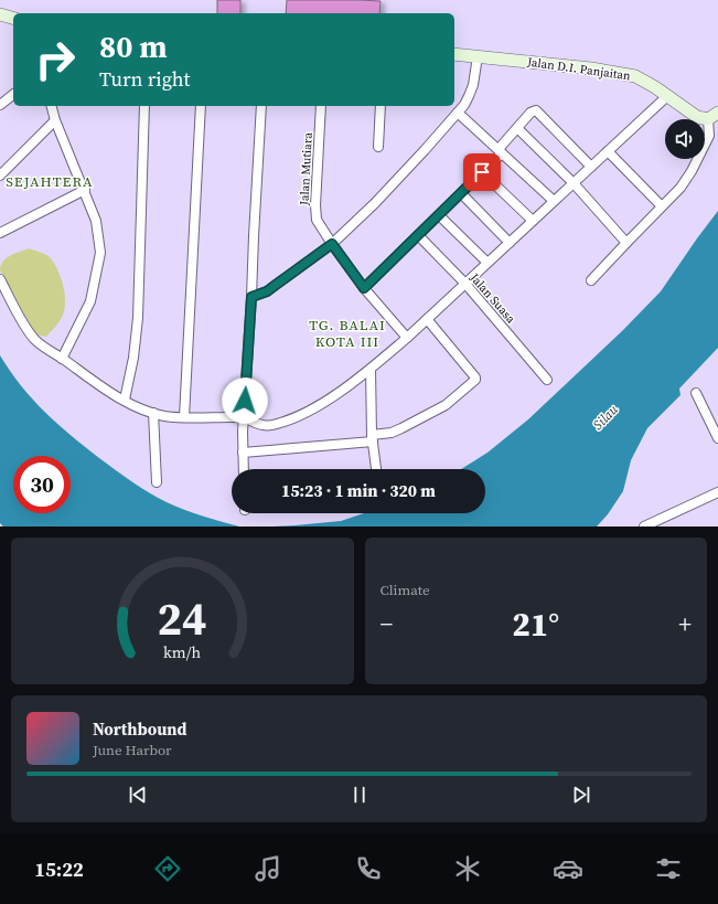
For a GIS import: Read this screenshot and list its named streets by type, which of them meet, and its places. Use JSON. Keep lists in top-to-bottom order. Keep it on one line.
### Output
{"streets":{"main road":["Jalan D.I. Panjaitan"],"street":["Jalan Mutiara","Jalan Suasa"]},"districts":["SEJAHTERA","TG. BALAI KOTA III"],"water":["Silau"],"page":{"turn":["80 m","Turn right"],"limit":"30","trip":"15:23 · 1 min · 320 m","tile":"Climate","heat":["−","21°","+"],"song":["Northbound","June Harbor"],"tabs":"15:22","gauge":["24","km/h"]}}
